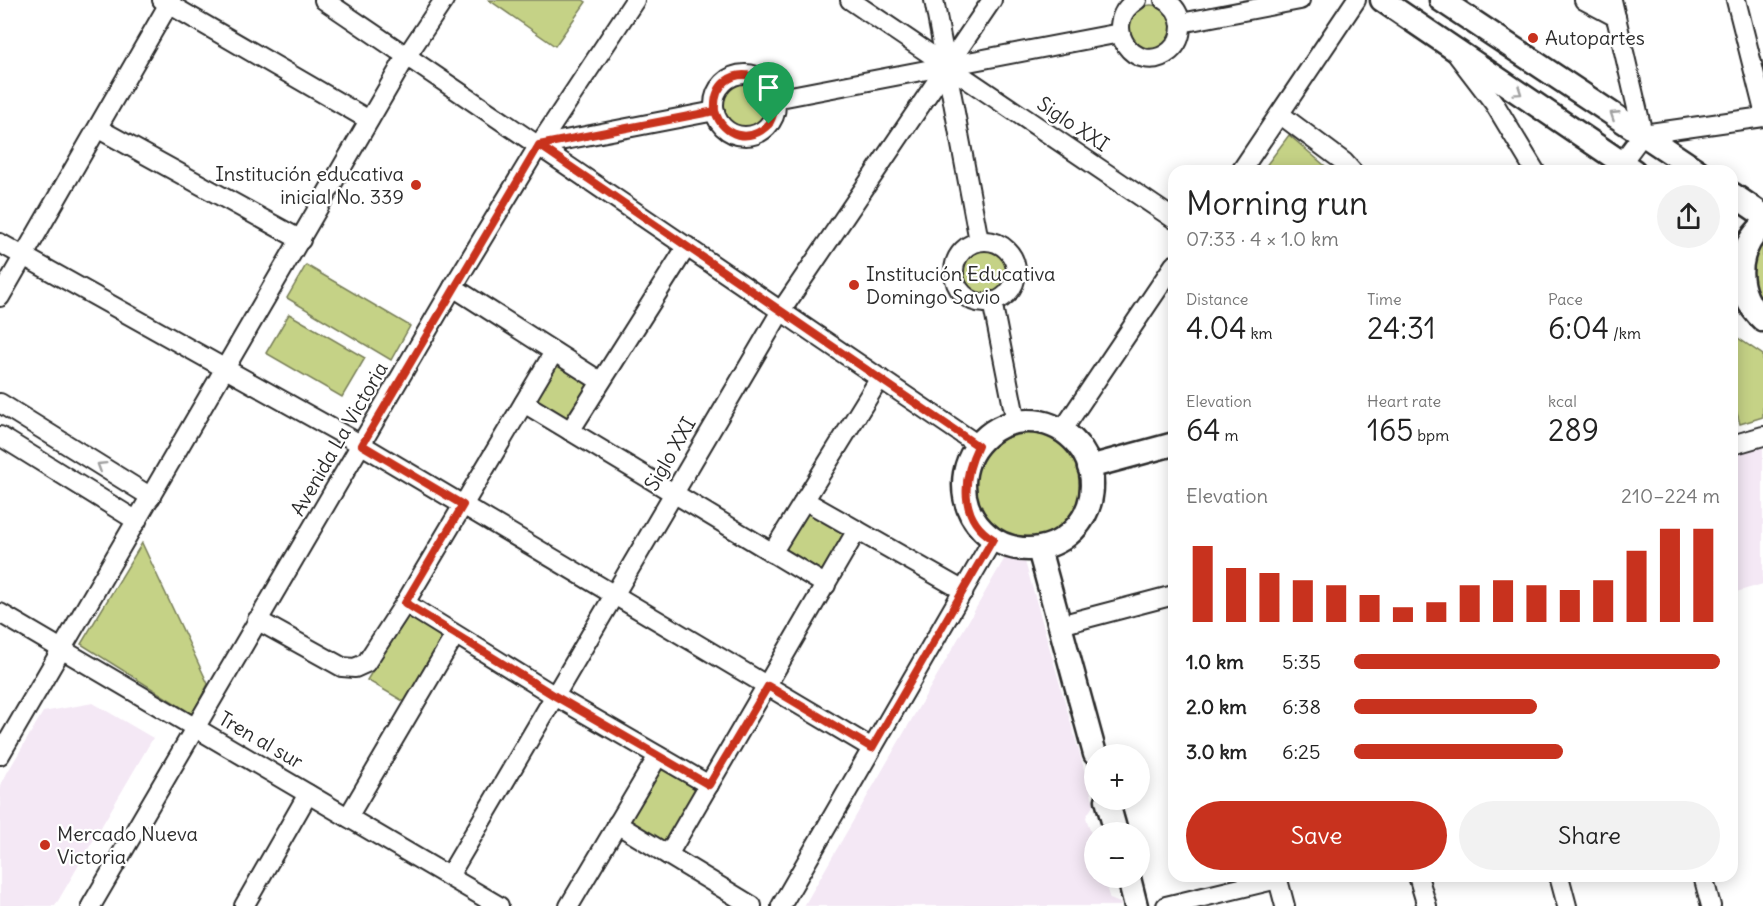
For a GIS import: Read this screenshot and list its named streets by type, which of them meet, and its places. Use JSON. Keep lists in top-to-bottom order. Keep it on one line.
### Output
{"streets":{"street":["Siglo XXI","Avenida La Victoria","Tren al sur"]},"crossings":[["Siglo XXI","Tren al sur"],["Avenida La Victoria","Tren al sur"]],"places":["Autopartes","Institución educativa inicial No. 339","Institución Educativa Domingo Savio","Mercado Nueva Victoria"],"page":{"heading":["Morning run","07:33 · 4 × 1.0 km"],"stats":[["Distance","4.04 km"],["Time","24:31"],["Pace","6:04 /km"],["Elevation","64 m"],["Heart rate","165 bpm"],["kcal","289"]],"chart":["Elevation","210–224 m"],"list":[{"name":"1.0 km","note":"5:35"},{"name":"2.0 km","note":"6:38"},{"name":"3.0 km","note":"6:25"}],"map_buttons":["+","−"],"buttons":["Save","Share"]}}
